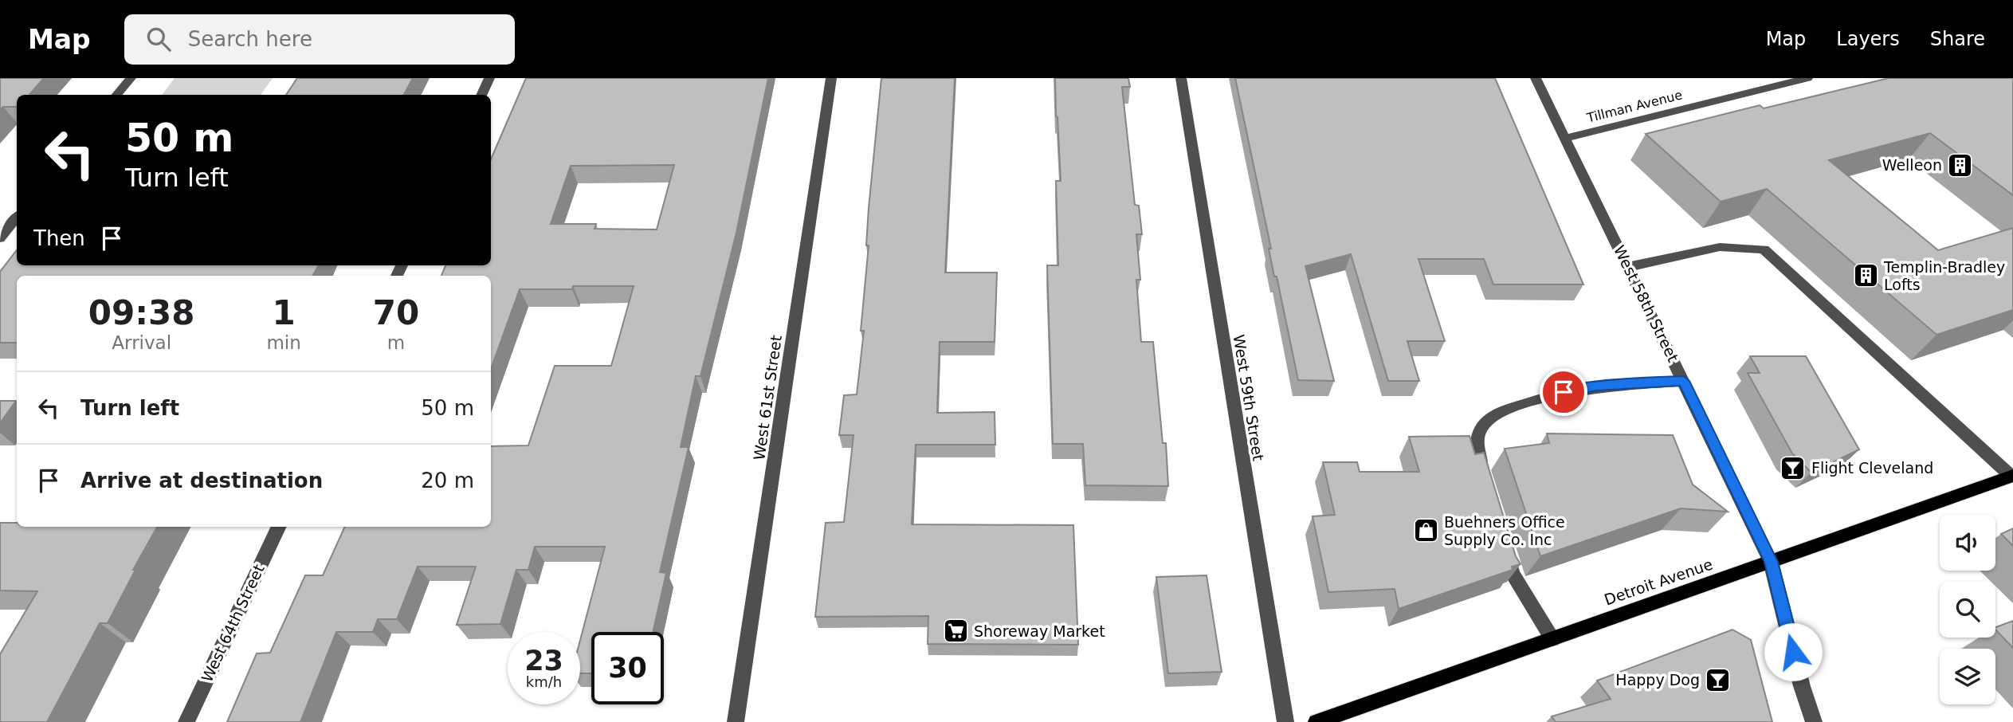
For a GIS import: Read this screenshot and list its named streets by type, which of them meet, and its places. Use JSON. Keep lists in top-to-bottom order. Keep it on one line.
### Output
{"streets":{"main road":["Detroit Avenue"],"street":["Tillman Avenue","West 58th Street","West 61st Street","West 59th Street","West 64th Street"]},"crossings":[["Tillman Avenue","West 58th Street"],["West 58th Street","Detroit Avenue"]],"places":{"building":["Welleon","Templin-Bradley Lofts"],"bar":["Flight Cleveland","Happy Dog"],"shop":["Buehners Office Supply Co. Inc"],"supermarket":["Shoreway Market"]},"page":{"header":"Map","search":"Search here","nav":["Map","Layers","Share"],"turn":["50 m","Turn left"],"then":"Then","eta":["09:38","Arrival","1","min","70","m"],"list":[{"name":"Turn left","value":"50 m"},{"name":"Arrive at destination","value":"20 m"}],"speed":"23 km/h","limit":"30"}}
